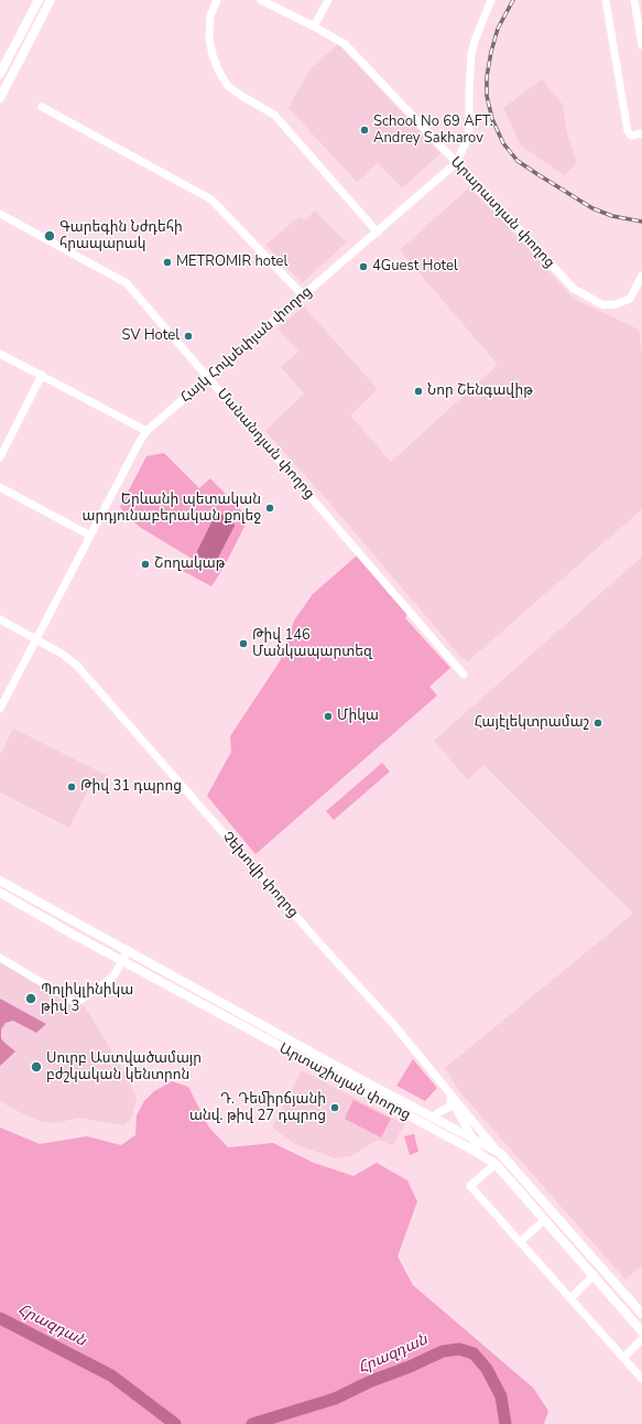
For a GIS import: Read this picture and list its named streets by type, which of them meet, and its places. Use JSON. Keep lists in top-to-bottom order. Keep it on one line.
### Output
{"streets":{"main road":["Արտաշիսյան փողոց"],"street":["Արարատյան փողոց","Հայկ Հովսեփյան փողոց","Մանանդյան փողոց","Չեխովի փողոց"]},"crossings":[["Արարատյան փողոց","Հայկ Հովսեփյան փողոց"],["Հայկ Հովսեփյան փողոց","Մանանդյան փողոց"],["Հայկ Հովսեփյան փողոց","Չեխովի փողոց"],["Չեխովի փողոց","Արտաշիսյան փողոց"]],"water":["Հրազդան"],"places":["School No 69 AFT. Andrey Sakharov","Գարեգին Նժդեհի հրապարակ","METROMIR hotel","4Guest Hotel","SV Hotel","Նոր Շենգավիթ","Երևանի պետական արդյունաբերական քոլեջ","Շողակաթ","Թիվ 146 Մանկապարտեզ","Միկա","Հայէլեկտրամաշ","Թիվ 31 դպրոց","Պոլիկլինիկա թիվ 3","Սուրբ Աստվածամայր բժշկական կենտրոն","Դ. Դեմիրճյանի անվ. թիվ 27 դպրոց"]}
